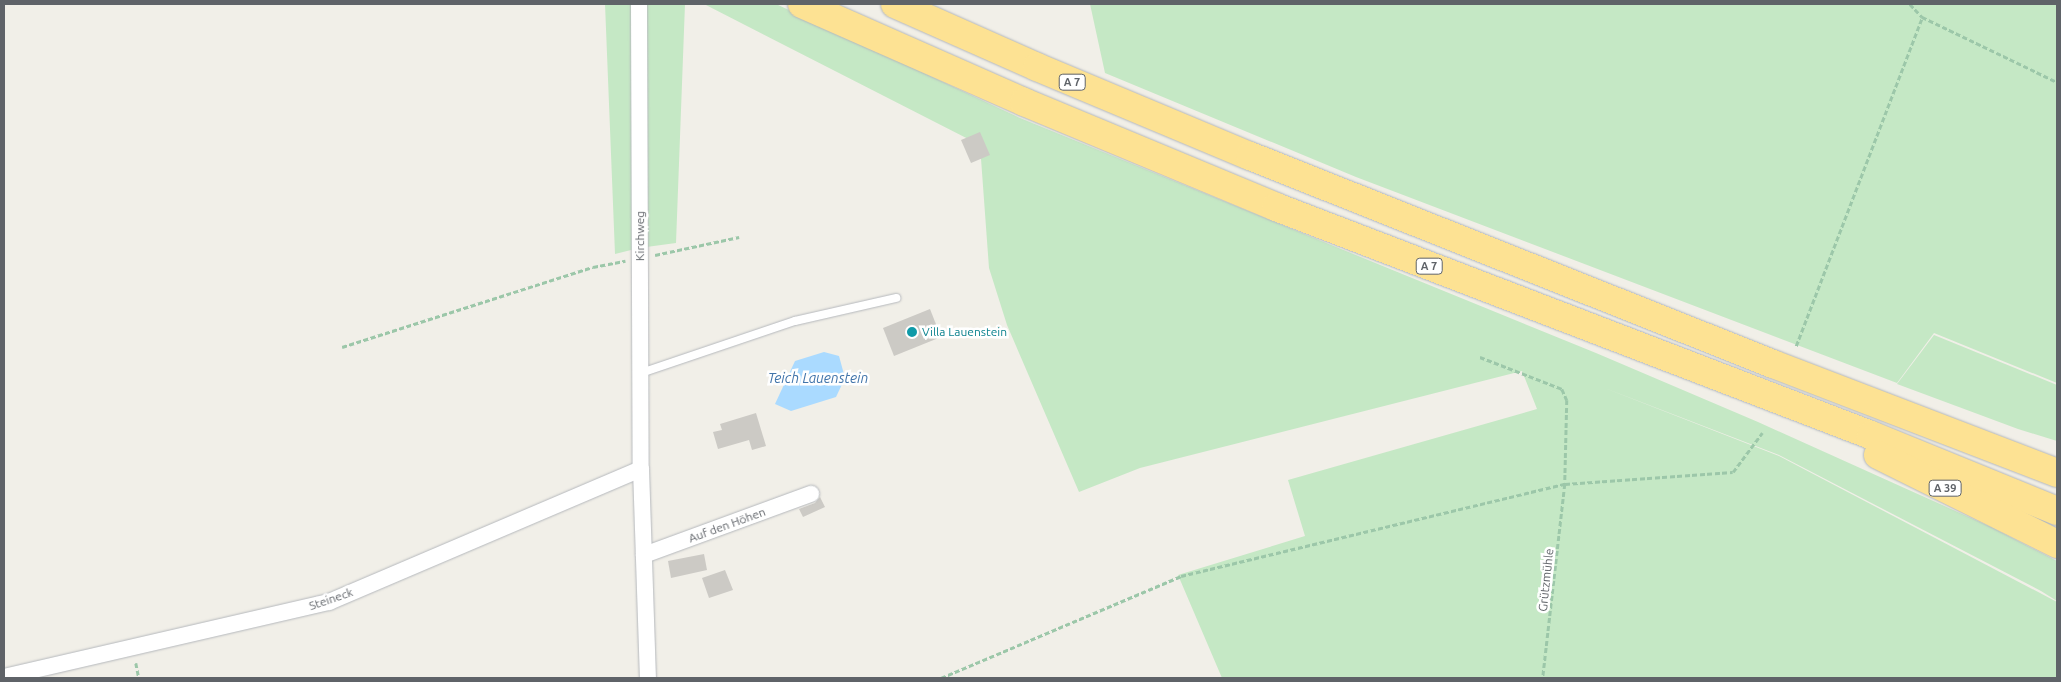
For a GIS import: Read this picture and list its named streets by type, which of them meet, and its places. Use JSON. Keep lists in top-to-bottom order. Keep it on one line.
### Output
{"streets":{"highway":["A 7","A 39"],"street":["Kirchweg","Auf den Höhen","Steineck"],"path":["Grützmühle"]},"crossings":[["A 7","A 39"],["Kirchweg","Steineck"]],"water":["Teich Lauenstein"],"places":["Villa Lauenstein"]}
